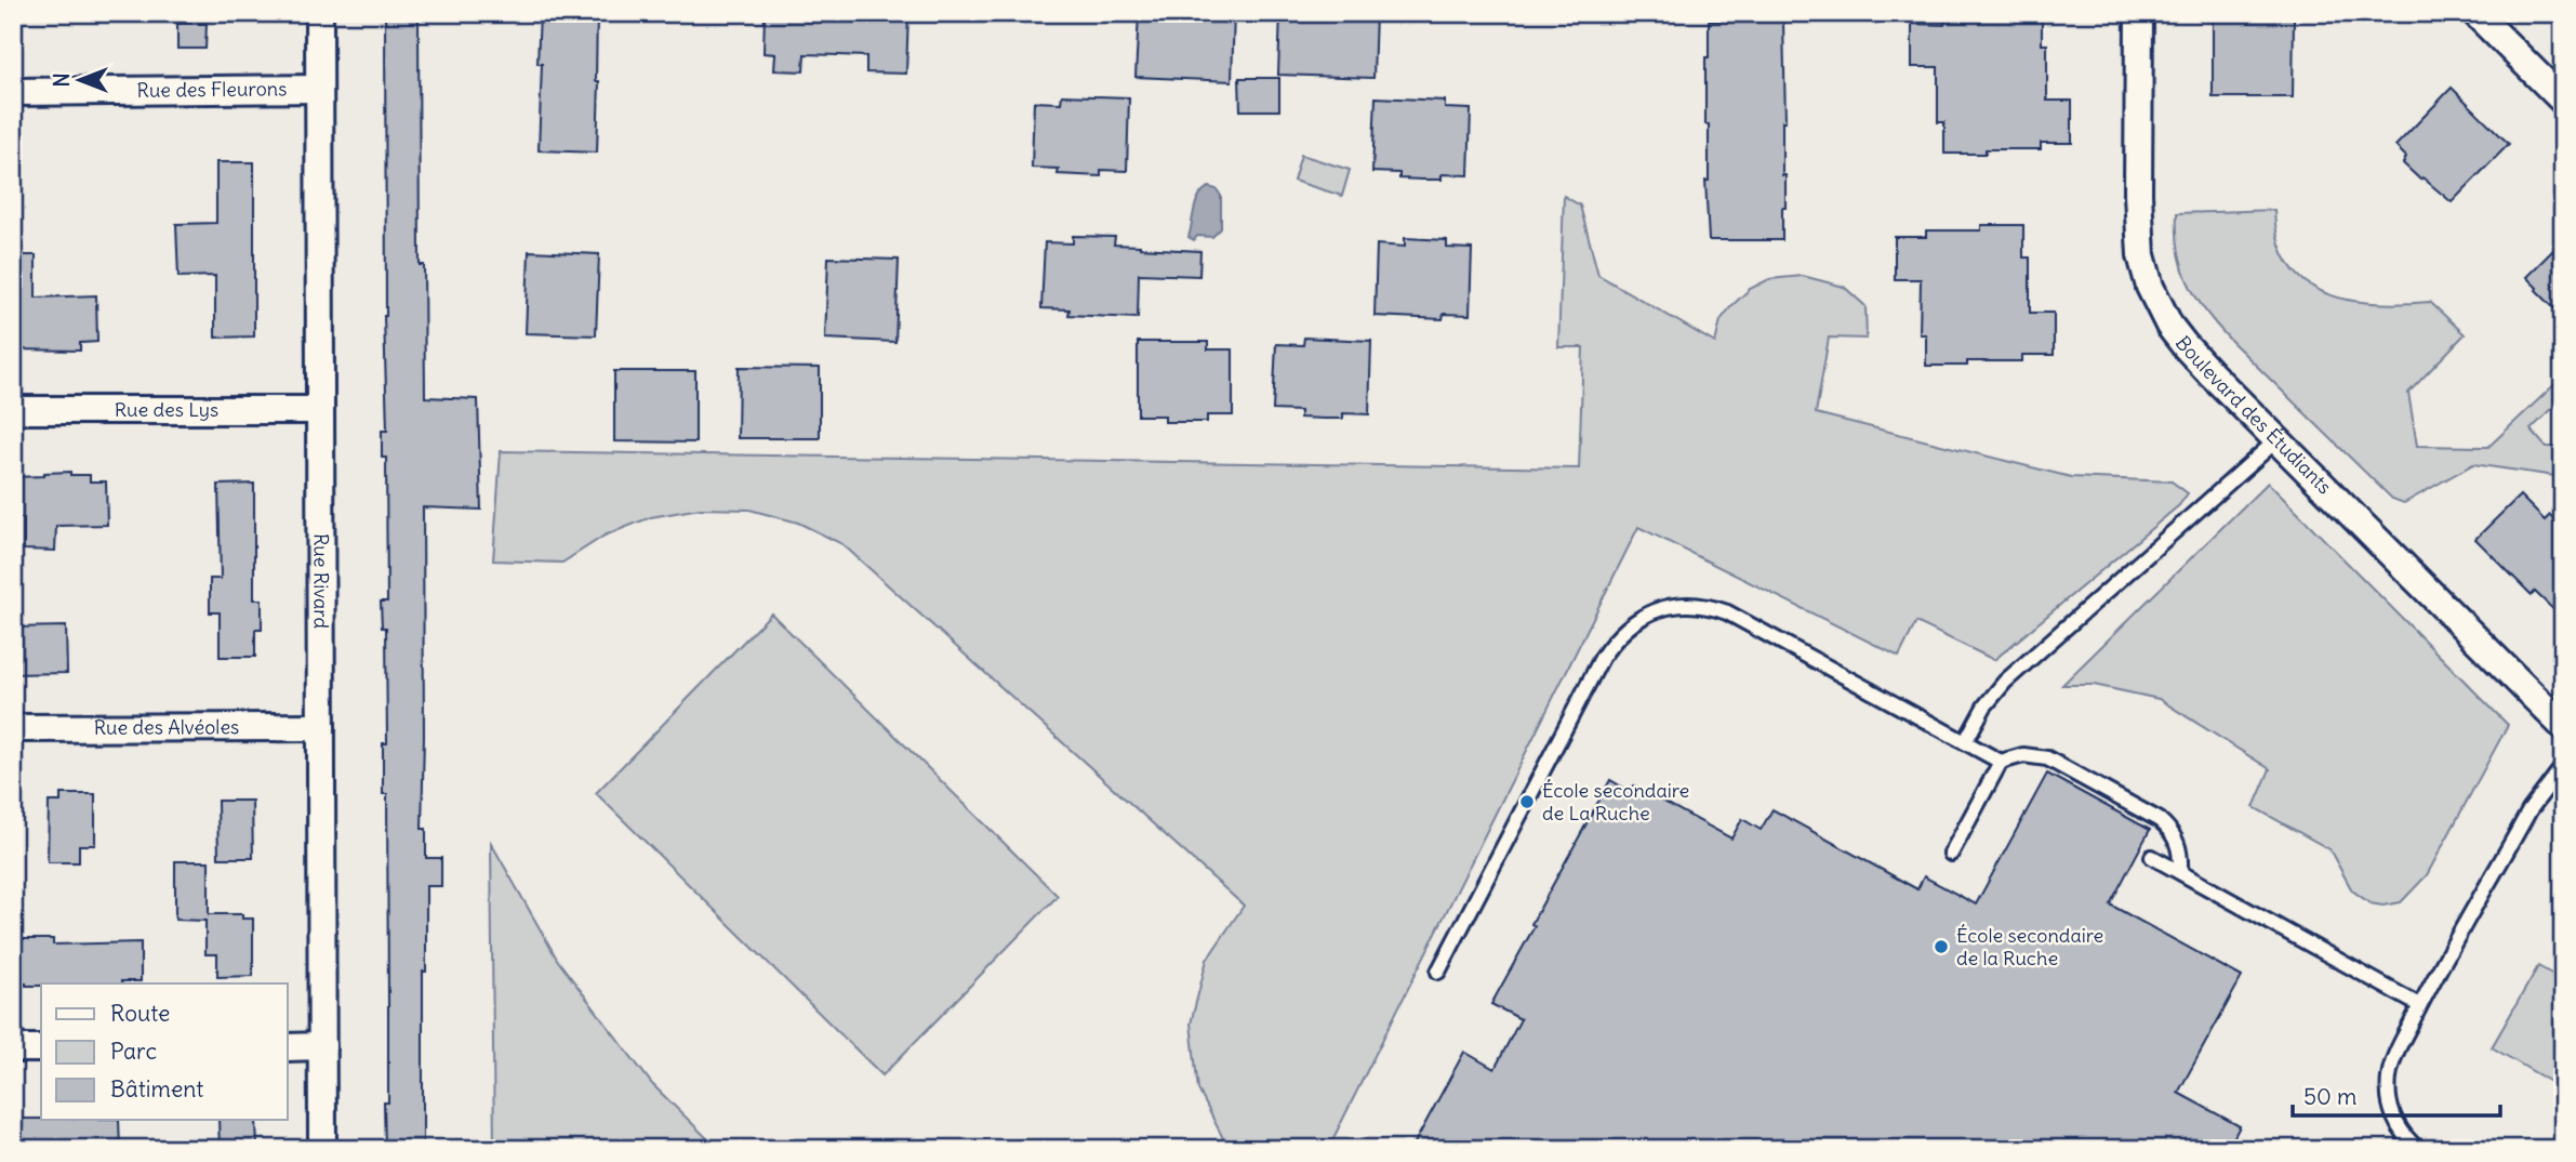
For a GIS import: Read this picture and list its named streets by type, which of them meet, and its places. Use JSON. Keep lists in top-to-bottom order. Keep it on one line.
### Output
{"streets":{"street":["Rue des Fleurons","Rue des Lys","Boulevard des Étudiants","Rue Rivard","Rue des Alvéoles"]},"crossings":[["Rue des Fleurons","Rue Rivard"],["Rue des Lys","Rue Rivard"],["Rue Rivard","Rue des Alvéoles"]],"places":["École secondaire de La Ruche","École secondaire de la Ruche"],"legend":["Route","Parc","Bâtiment"],"scale_bar":"50 m","north":"left"}
